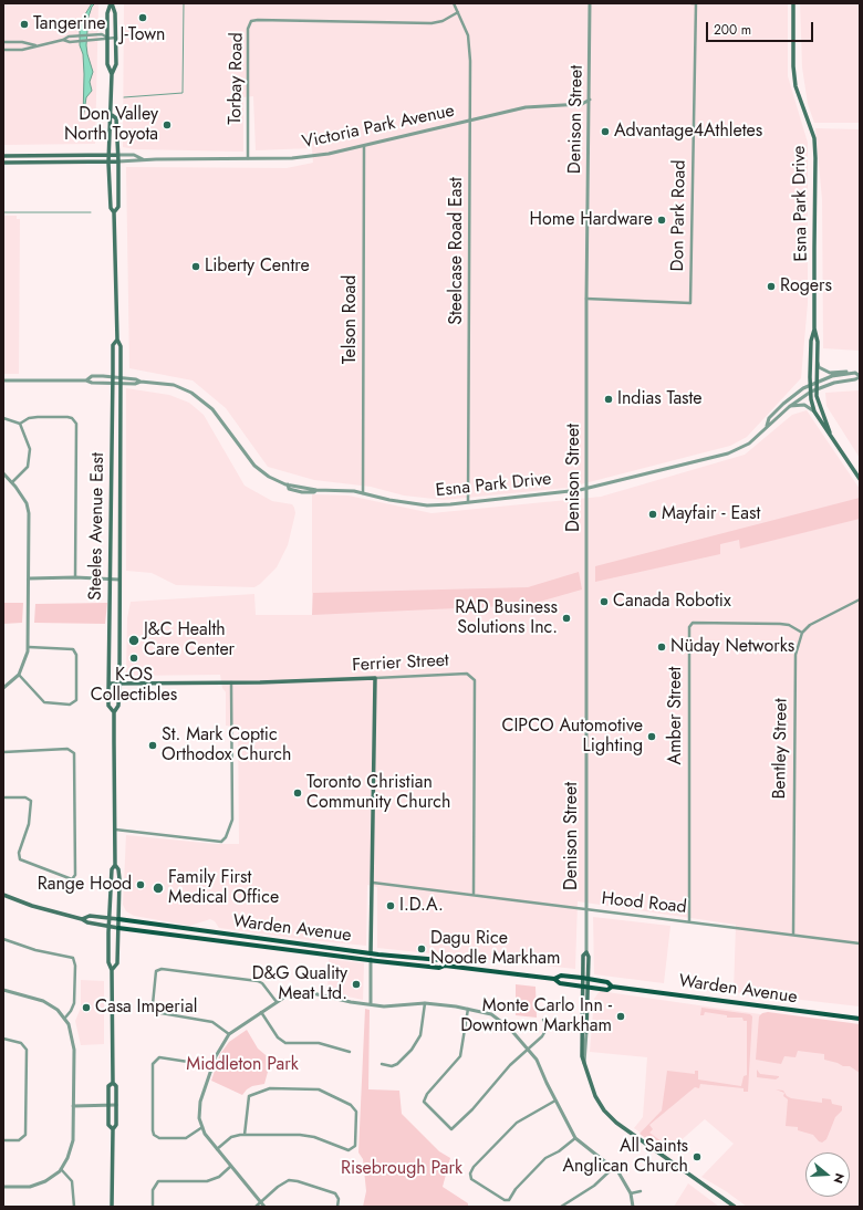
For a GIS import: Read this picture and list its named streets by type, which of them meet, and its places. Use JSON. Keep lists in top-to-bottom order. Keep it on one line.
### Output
{"streets":{"main road":["Denison Street","Victoria Park Avenue","Esna Park Drive","Steeles Avenue East","Ferrier Street","Warden Avenue"],"street":["Torbay Road","Don Park Road","Steelcase Road East","Telson Road","Amber Street","Bentley Street","Hood Road"]},"crossings":[["Torbay Road","Victoria Park Avenue"],["Torbay Road","Steelcase Road East"],["Denison Street","Victoria Park Avenue"],["Denison Street","Esna Park Drive"],["Denison Street","Don Park Road"],["Denison Street","Hood Road"],["Denison Street","Warden Avenue"],["Victoria Park Avenue","Steelcase Road East"],["Victoria Park Avenue","Telson Road"],["Victoria Park Avenue","Steeles Avenue East"],["Esna Park Drive","Steelcase Road East"],["Esna Park Drive","Telson Road"],["Esna Park Drive","Steeles Avenue East"],["Steeles Avenue East","Ferrier Street"],["Steeles Avenue East","Warden Avenue"],["Ferrier Street","Hood Road"],["Amber Street","Bentley Street"],["Amber Street","Hood Road"],["Bentley Street","Hood Road"]],"parks":["Middleton Park","Risebrough Park"],"places":["J-Town","Tangerine","Don Valley North Toyota","Advantage4Athletes","Home Hardware","Liberty Centre","Rogers","Indias Taste","Mayfair - East","Canada Robotix","RAD Business Solutions Inc.","J&C Health Care Center","Nüday Networks","K-OS Collectibles","CIPCO Automotive Lighting","St. Mark Coptic Orthodox Church","Toronto Christian Community Church","Range Hood","Family First Medical Office","I.D.A.","Dagu Rice Noodle Markham","D&G Quality Meat Ltd.","Casa Imperial","Monte Carlo Inn - Downtown Markham","All Saints Anglican Church"],"scale_bar":"200 m","north":"right"}
